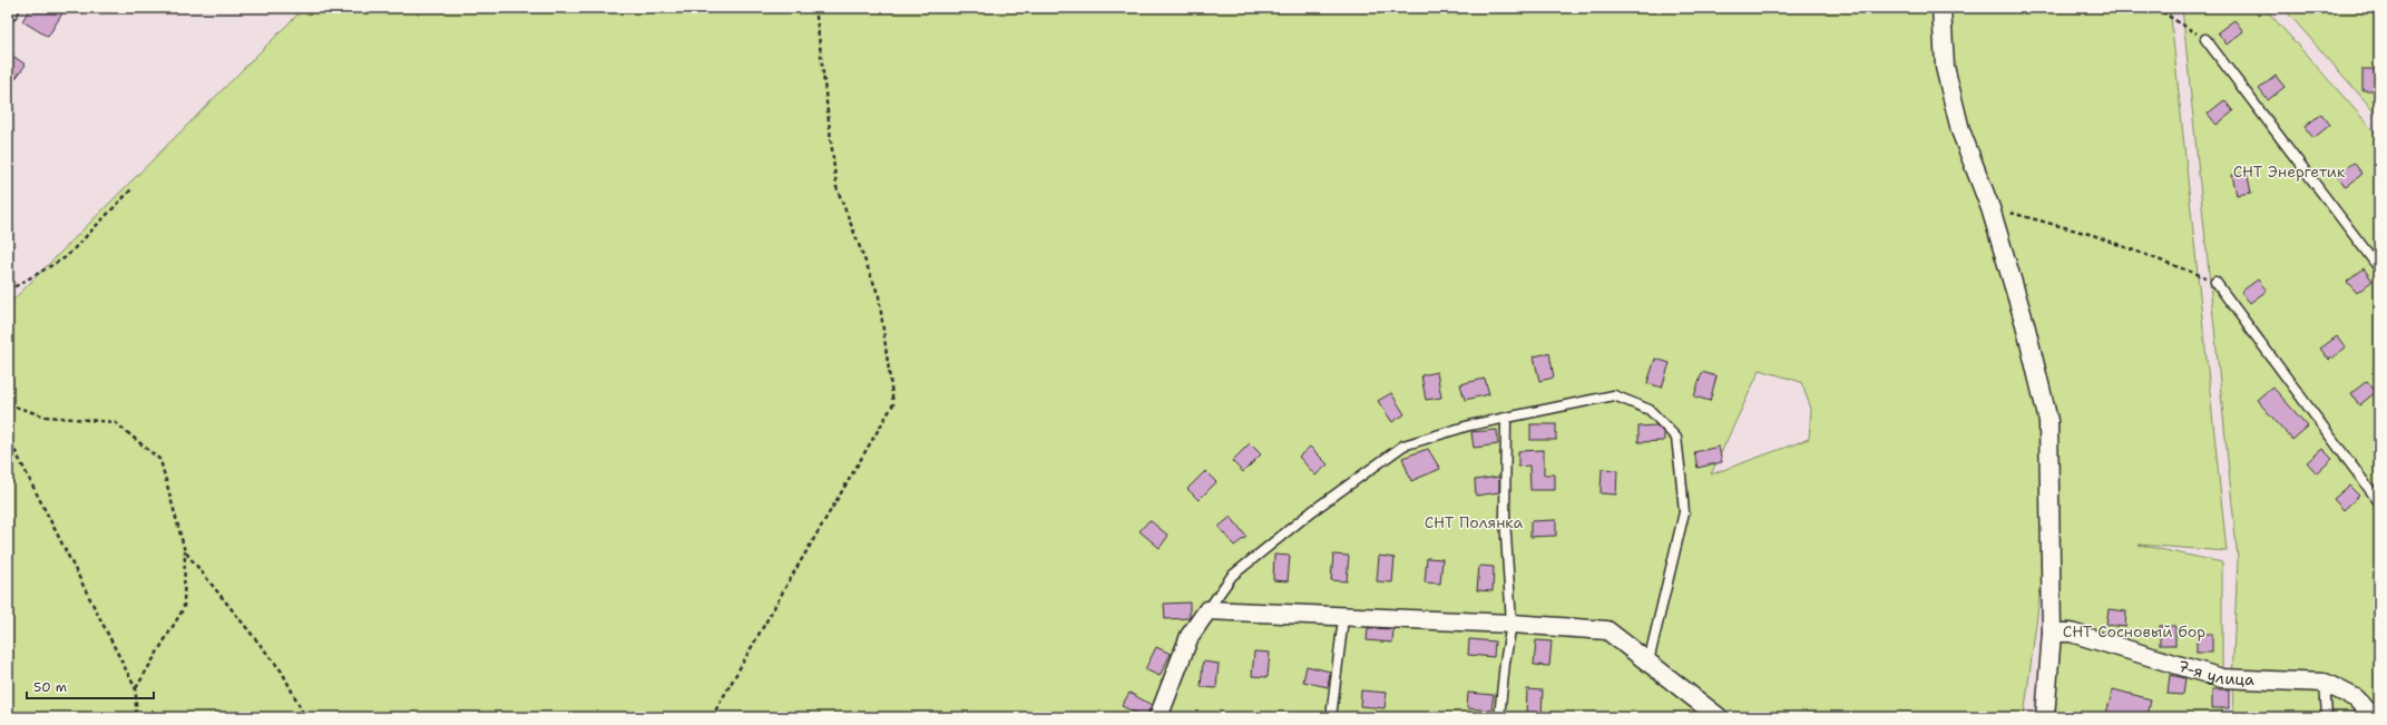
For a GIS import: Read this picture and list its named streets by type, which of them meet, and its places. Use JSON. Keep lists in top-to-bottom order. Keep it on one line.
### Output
{"streets":{"street":["7-я улица"]},"parks":["СНТ Энергетик","СНТ Полянка","СНТ Сосновый бор"],"scale_bar":"50 m"}
